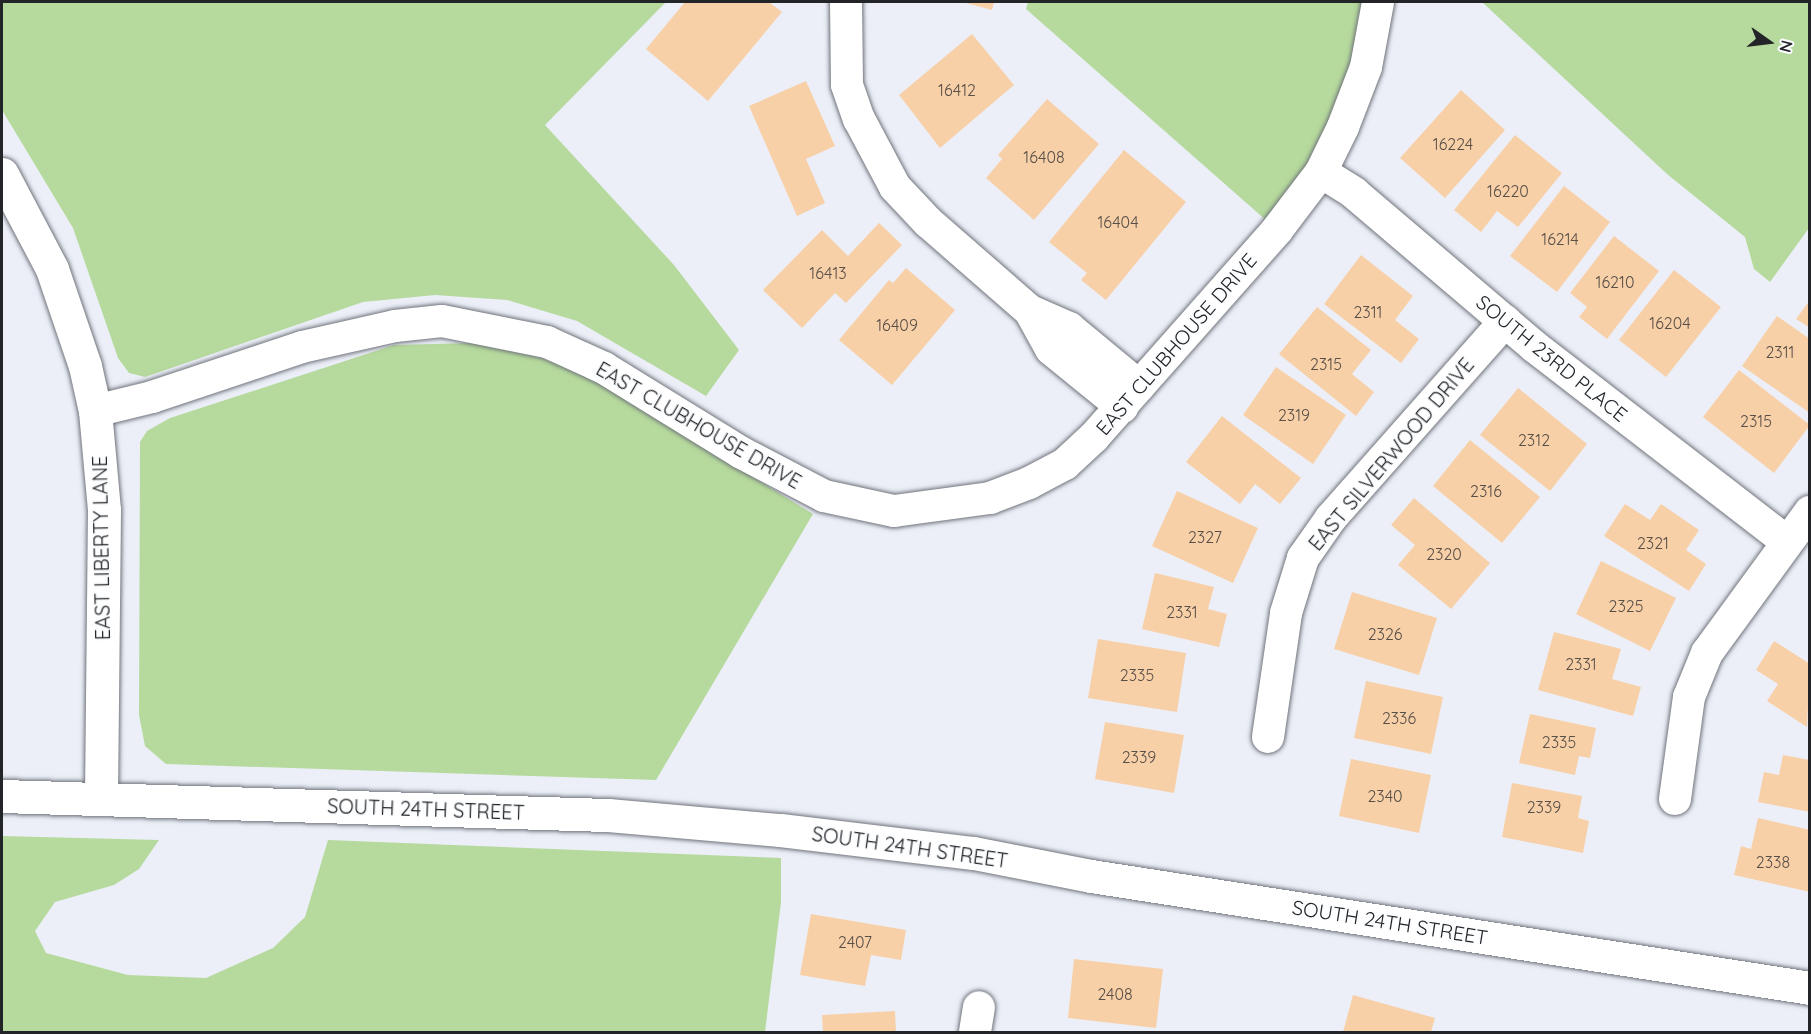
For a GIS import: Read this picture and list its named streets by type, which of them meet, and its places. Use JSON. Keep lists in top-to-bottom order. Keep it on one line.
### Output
{"streets":{"street":["EAST CLUBHOUSE DRIVE","SOUTH 23RD PLACE","EAST SILVERWOOD DRIVE","EAST LIBERTY LANE","SOUTH 24TH STREET"]},"crossings":[["EAST CLUBHOUSE DRIVE","SOUTH 23RD PLACE"],["EAST CLUBHOUSE DRIVE","EAST LIBERTY LANE"],["SOUTH 23RD PLACE","EAST SILVERWOOD DRIVE"],["EAST LIBERTY LANE","SOUTH 24TH STREET"]],"house_numbers":["16412","16224","16408","16220","16404","16214","16413","16210","2311","16204","16409","2311","2315","2319","2315","2312","2316","2327","2321","2320","2325","2331","2326","2331","2335","2336","2335","2339","2340","2339","2338","2407","2408"],"north":"right"}
